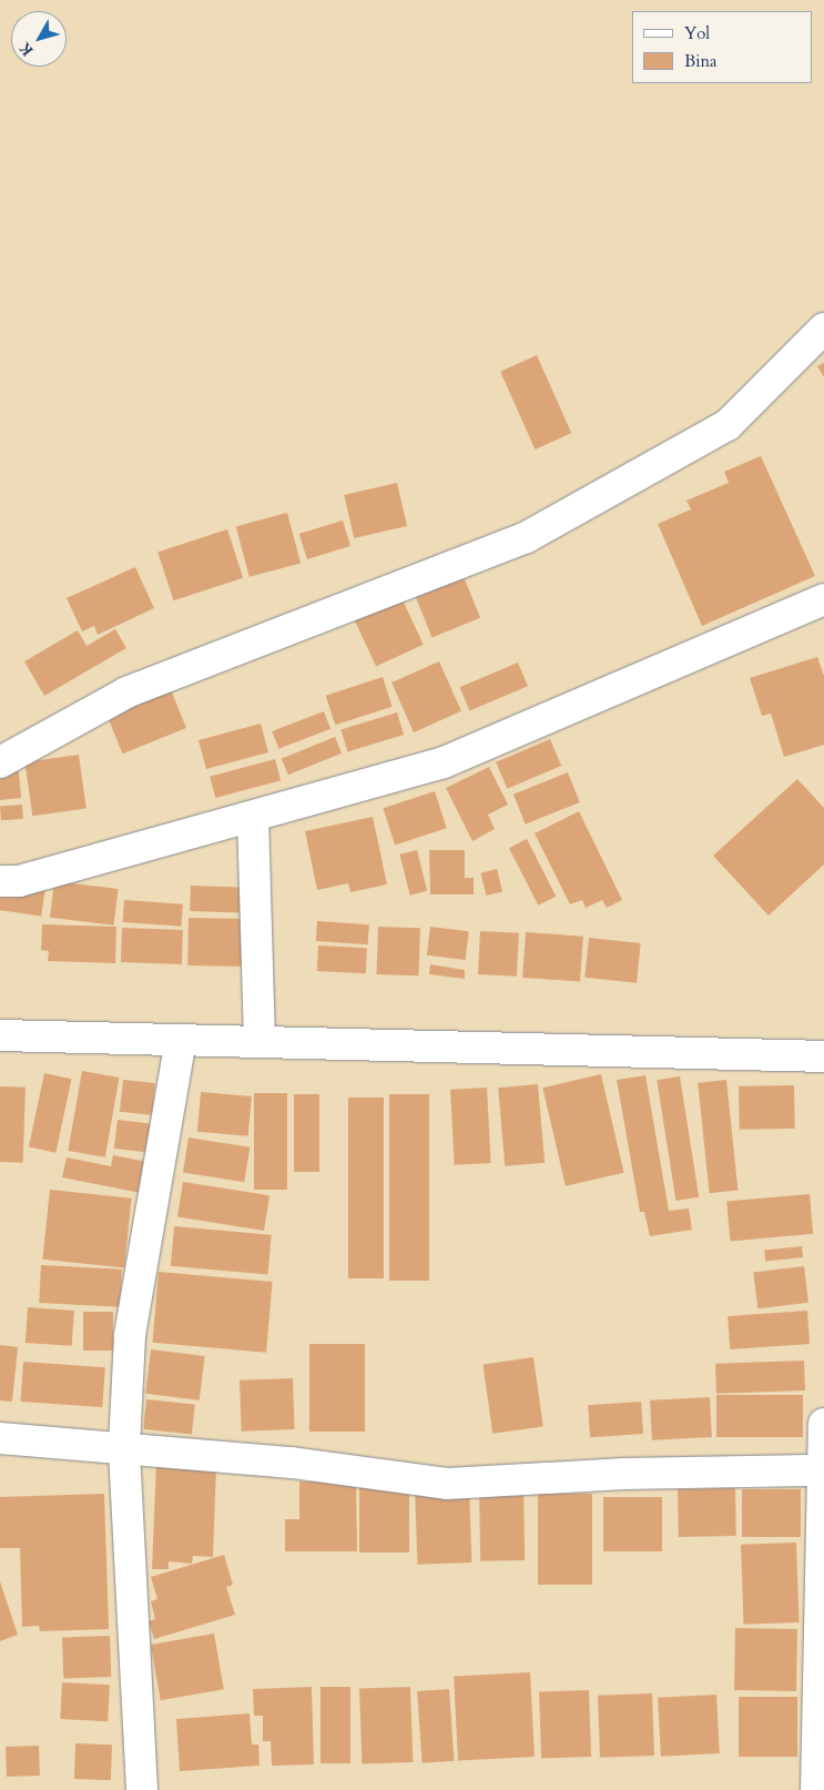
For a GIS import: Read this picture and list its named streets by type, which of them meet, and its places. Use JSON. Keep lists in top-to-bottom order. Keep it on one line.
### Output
{"legend":["Yol","Bina"],"north":"bottom left"}
